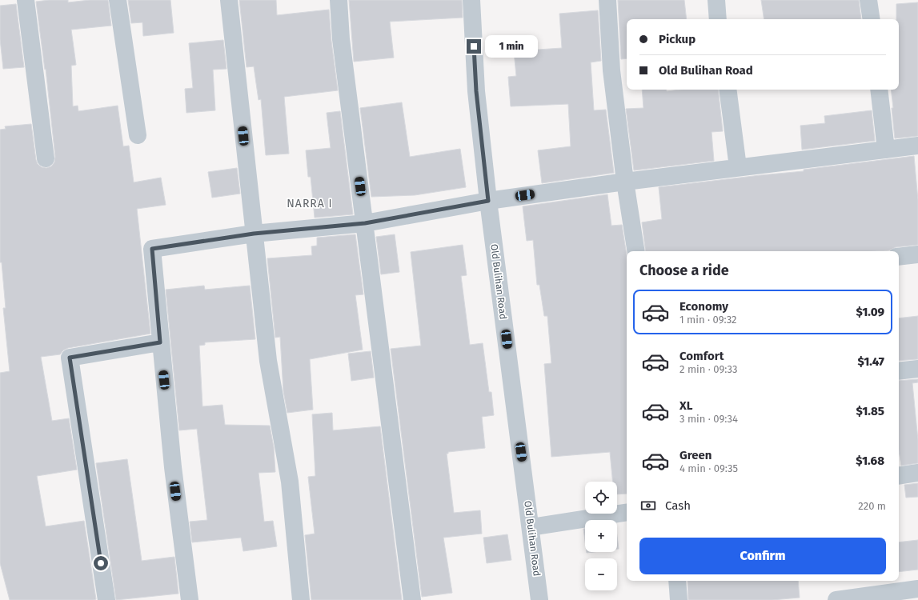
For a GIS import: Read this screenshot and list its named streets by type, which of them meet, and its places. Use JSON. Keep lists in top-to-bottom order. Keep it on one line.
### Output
{"streets":{"street":["Old Bulihan Road"]},"districts":["NARRA I"],"page":{"banner":["Pickup","Old Bulihan Road"],"bubble":"1 min","heading":"Choose a ride","list":[{"name":"Economy","note":"1 min · 09:32","value":"$1.09"},{"name":"Comfort","note":"2 min · 09:33","value":"$1.47"},{"name":"XL","note":"3 min · 09:34","value":"$1.85"},{"name":"Green","note":"4 min · 09:35","value":"$1.68"}],"map_buttons":["+","−"],"pay":["Cash","220 m"],"buttons":"Confirm"}}
